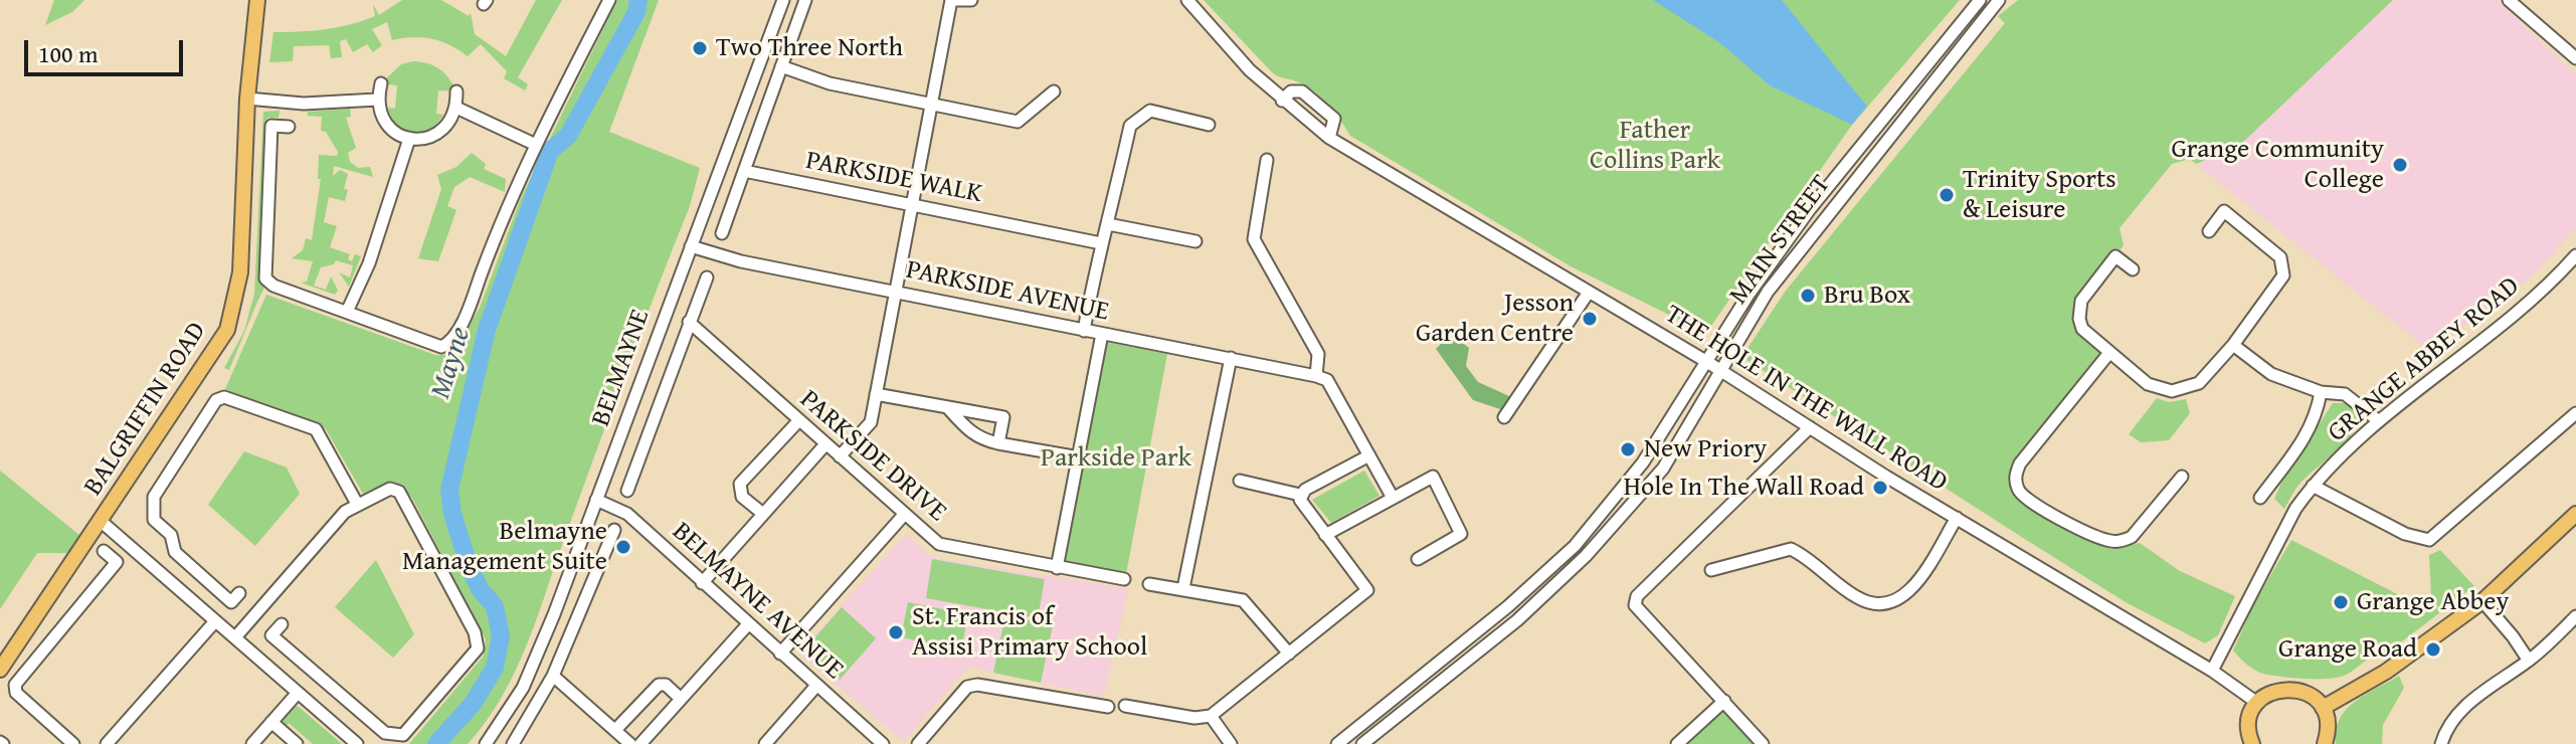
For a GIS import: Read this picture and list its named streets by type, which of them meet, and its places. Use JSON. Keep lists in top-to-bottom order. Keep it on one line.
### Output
{"streets":{"main road":["BALGRIFFIN ROAD"],"street":["PARKSIDE WALK","MAIN STREET","PARKSIDE AVENUE","GRANGE ABBEY ROAD","BELMAYNE","THE HOLE IN THE WALL ROAD","PARKSIDE DRIVE","BELMAYNE AVENUE"]},"crossings":[["MAIN STREET","THE HOLE IN THE WALL ROAD"],["PARKSIDE AVENUE","BELMAYNE"],["GRANGE ABBEY ROAD","THE HOLE IN THE WALL ROAD"],["BELMAYNE","BELMAYNE AVENUE"]],"water":["Mayne"],"parks":["Father Collins Park","Parkside Park"],"places":["Two Three North","Grange Community College","Trinity Sports & Leisure","Bru Box","Jesson Garden Centre","New Priory","Hole In The Wall Road","Belmayne Management Suite","Grange Abbey","St. Francis of Assisi Primary School","Grange Road"],"scale_bar":"100 m"}
